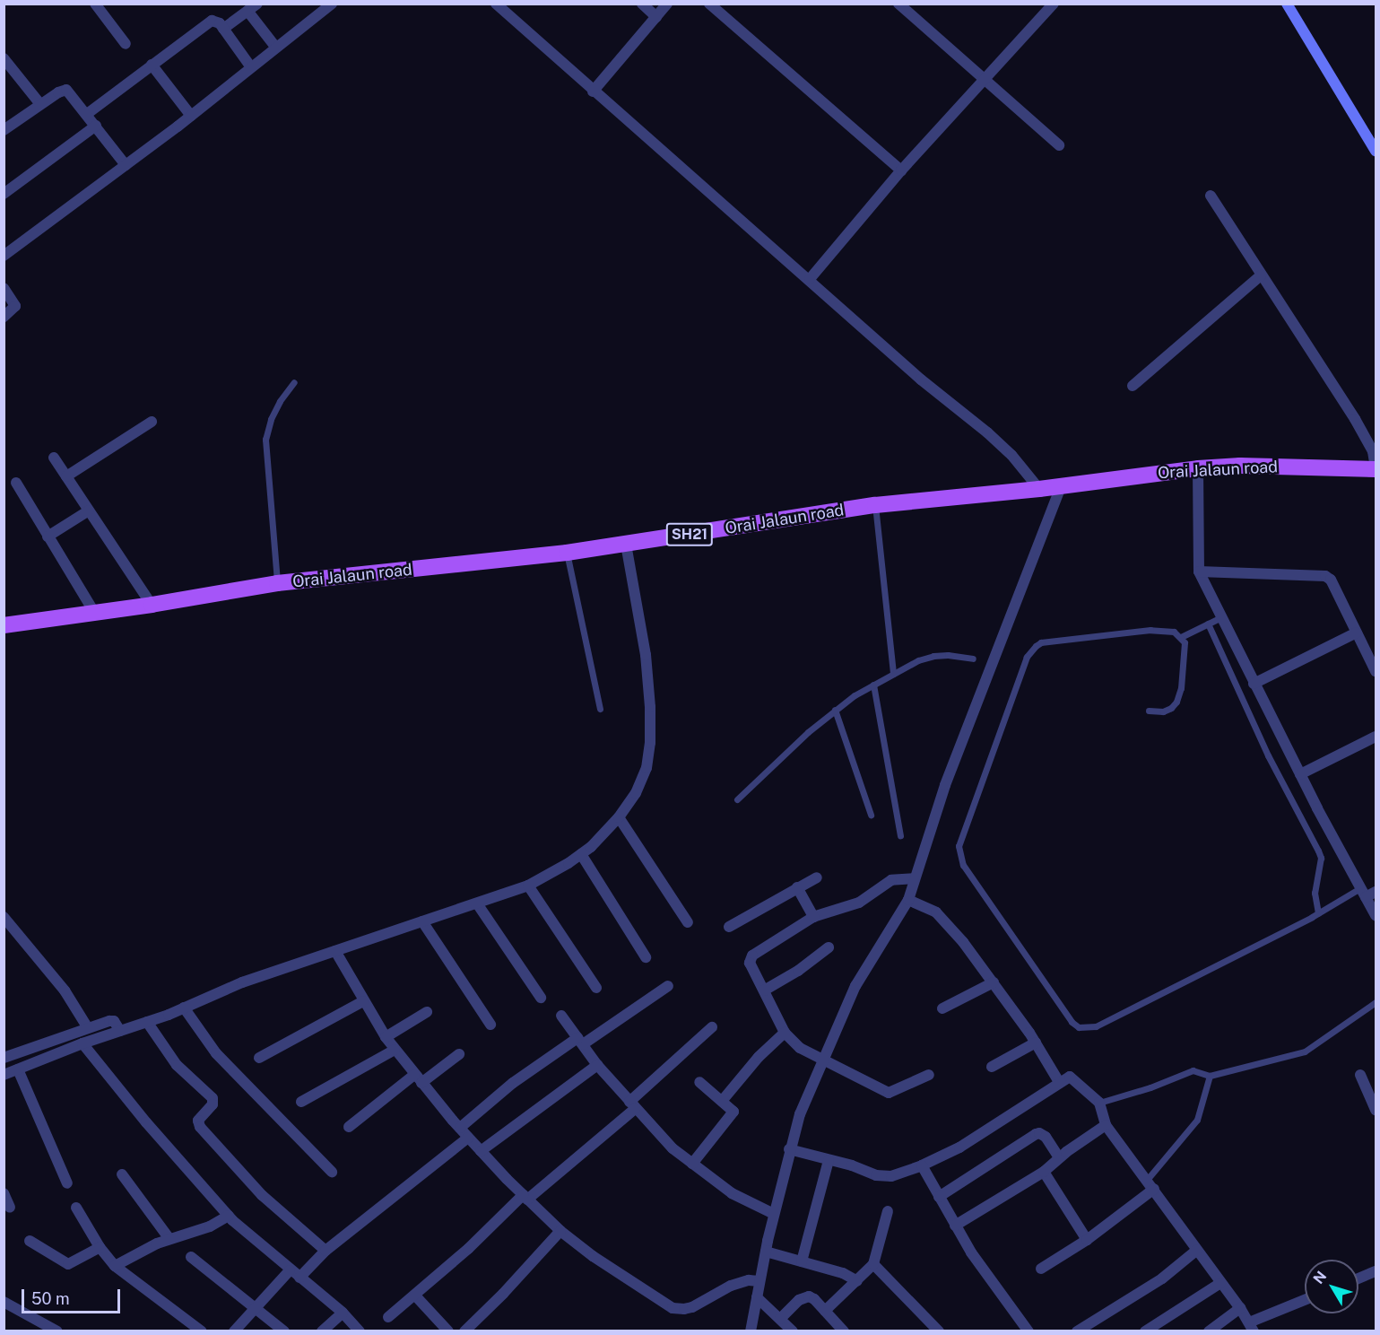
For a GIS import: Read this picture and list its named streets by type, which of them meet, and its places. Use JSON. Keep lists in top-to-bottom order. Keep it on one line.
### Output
{"streets":{"main road":["Orai Jalaun road","SH21"]},"scale_bar":"50 m","north":"top left"}
